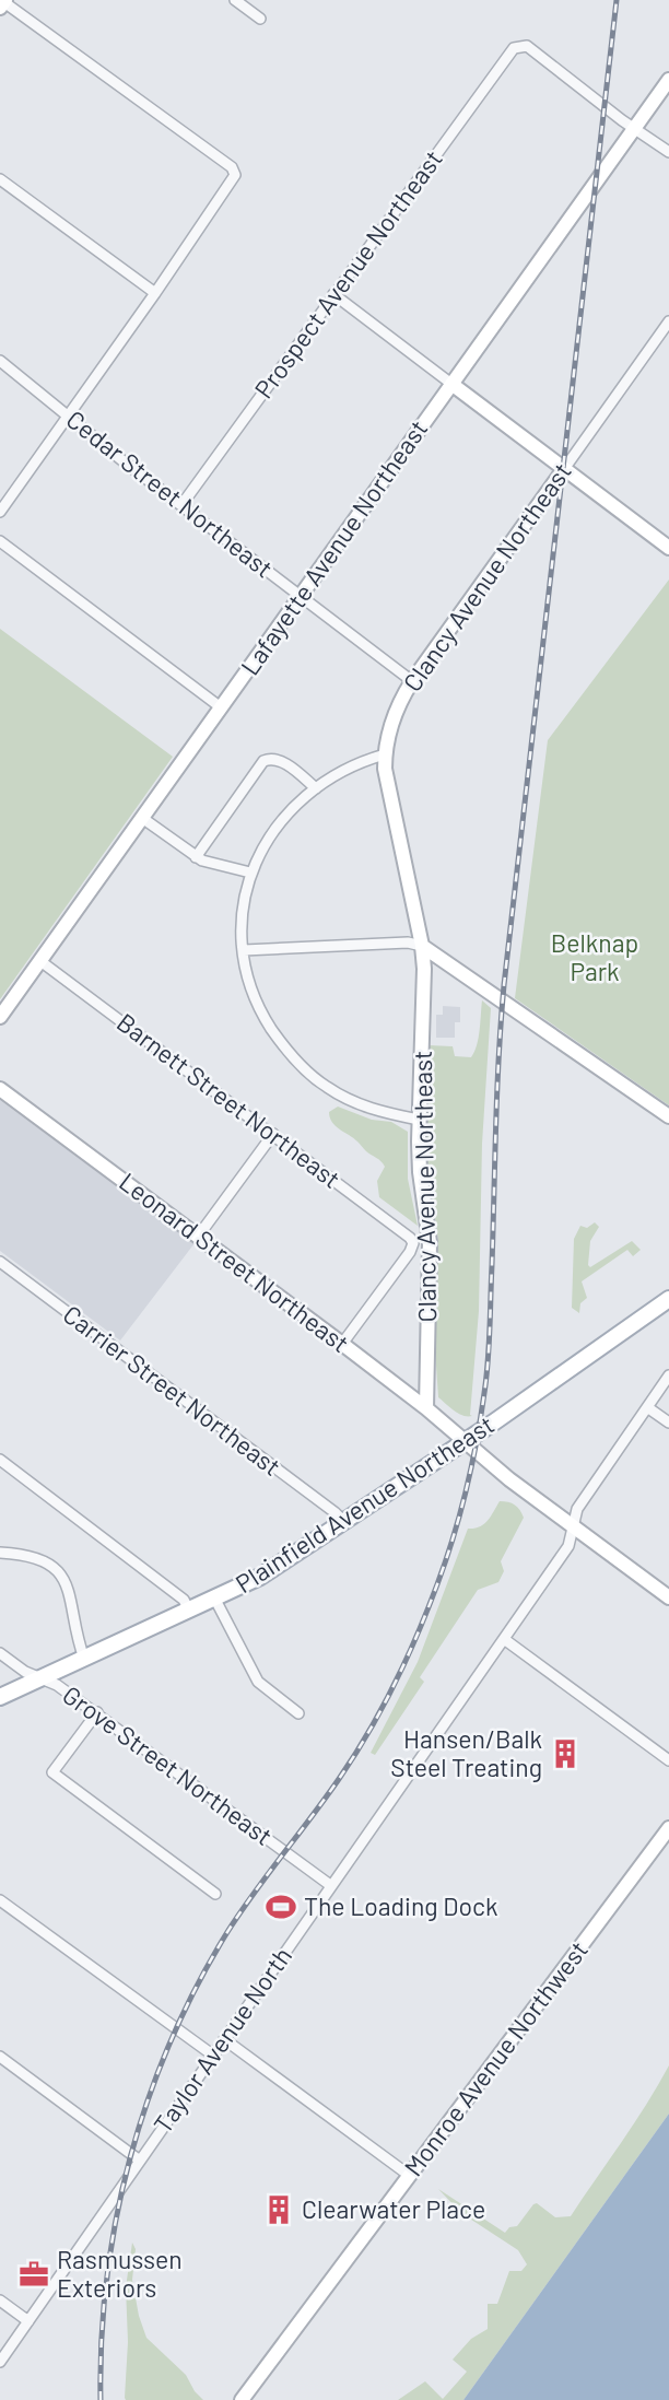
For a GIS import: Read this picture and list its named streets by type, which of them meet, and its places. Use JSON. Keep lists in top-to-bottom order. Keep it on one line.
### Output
{"streets":{"main road":["Plainfield Avenue Northeast"],"street":["Prospect Avenue Northeast","Cedar Street Northeast","Lafayette Avenue Northeast","Clancy Avenue Northeast","Barnett Street Northeast","Leonard Street Northeast","Carrier Street Northeast","Grove Street Northeast","Taylor Avenue North","Monroe Avenue Northwest"]},"crossings":[["Prospect Avenue Northeast","Cedar Street Northeast"],["Prospect Avenue Northeast","Lafayette Avenue Northeast"],["Cedar Street Northeast","Lafayette Avenue Northeast"],["Cedar Street Northeast","Clancy Avenue Northeast"],["Lafayette Avenue Northeast","Barnett Street Northeast"],["Clancy Avenue Northeast","Leonard Street Northeast"],["Barnett Street Northeast","Leonard Street Northeast"],["Leonard Street Northeast","Plainfield Avenue Northeast"],["Leonard Street Northeast","Taylor Avenue North"],["Carrier Street Northeast","Plainfield Avenue Northeast"],["Plainfield Avenue Northeast","Grove Street Northeast"],["Grove Street Northeast","Taylor Avenue North"]],"parks":["Belknap Park"],"places":{"building":["Hansen/Balk Steel Treating","Clearwater Place"],"sports":["The Loading Dock"],"office":["Rasmussen Exteriors"]}}
